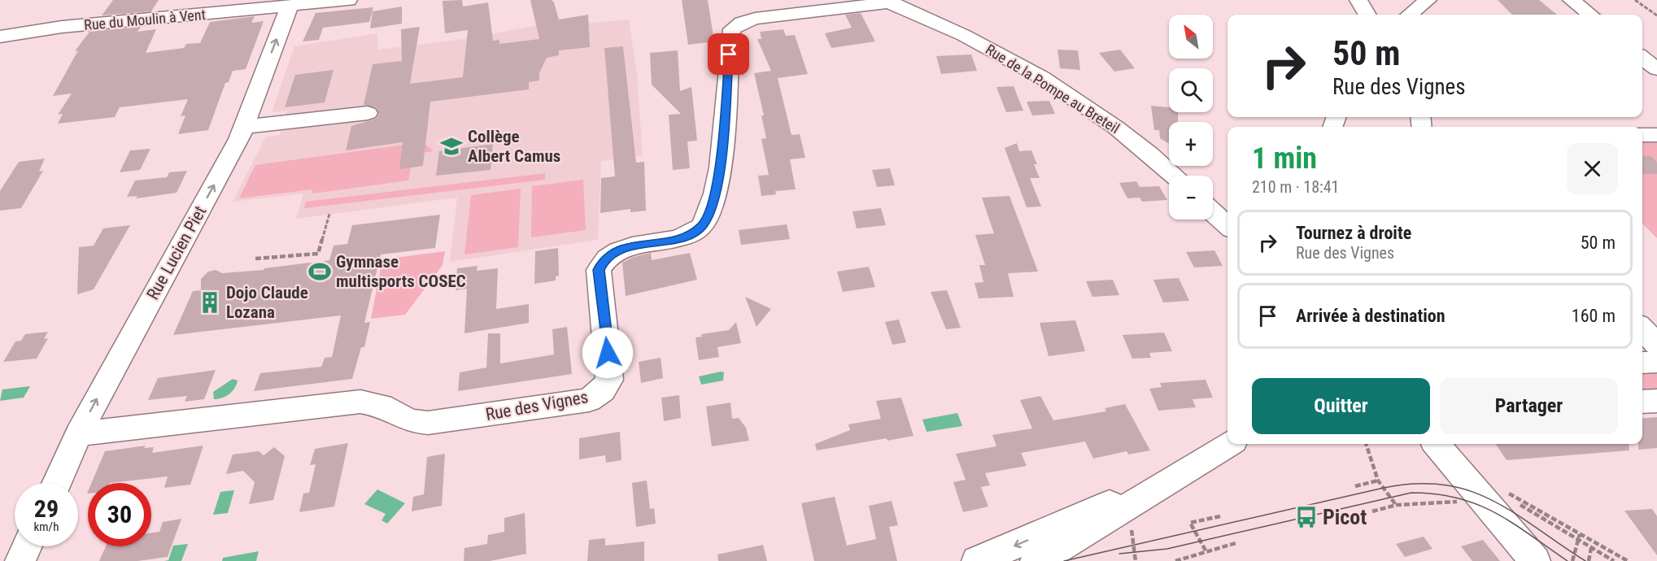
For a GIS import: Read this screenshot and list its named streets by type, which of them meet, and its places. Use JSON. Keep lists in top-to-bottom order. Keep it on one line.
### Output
{"streets":{"street":["Rue du Moulin à Vent","Rue de la Pompe au Breteil","Rue Lucien Piet","Rue des Vignes"]},"crossings":[["Rue du Moulin à Vent","Rue Lucien Piet"],["Rue de la Pompe au Breteil","Rue des Vignes"],["Rue Lucien Piet","Rue des Vignes"]],"one_way":["Rue Lucien Piet"],"places":{"school or university":["Collège Albert Camus"],"sports":["Gymnase multisports COSEC"],"building":["Dojo Claude Lozana"],"bus stop":["Picot"]},"north":"top left","page":{"map_buttons":["+","−"],"turn":["50 m","Rue des Vignes"],"heading":["1 min","210 m · 18:41"],"list":[{"name":"Tournez à droite","note":"Rue des Vignes","value":"50 m"},{"name":"Arrivée à destination","value":"160 m"}],"buttons":["Quitter","Partager"],"speed":"29 km/h","limit":"30"}}
